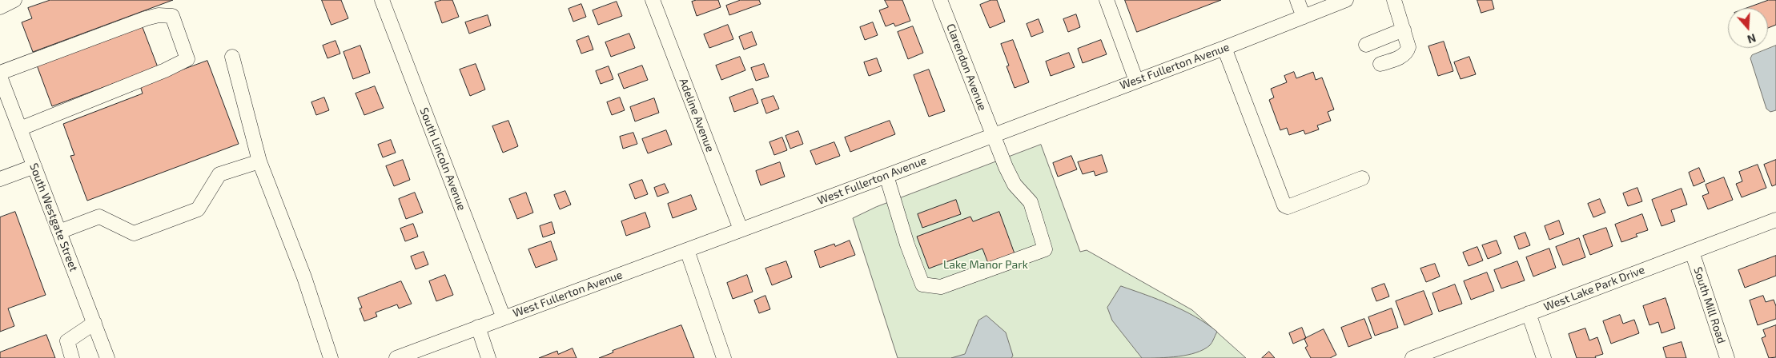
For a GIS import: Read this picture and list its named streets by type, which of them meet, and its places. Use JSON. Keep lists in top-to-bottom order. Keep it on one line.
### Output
{"streets":{"street":["West Fullerton Avenue","Clarendon Avenue","Adeline Avenue","South Lincoln Avenue","South Westgate Street","West Lake Park Drive","South Mill Road"]},"crossings":[["West Fullerton Avenue","Clarendon Avenue"],["West Fullerton Avenue","Adeline Avenue"],["West Fullerton Avenue","South Lincoln Avenue"],["West Lake Park Drive","South Mill Road"]],"parks":["Lake Manor Park"],"north":"bottom"}
